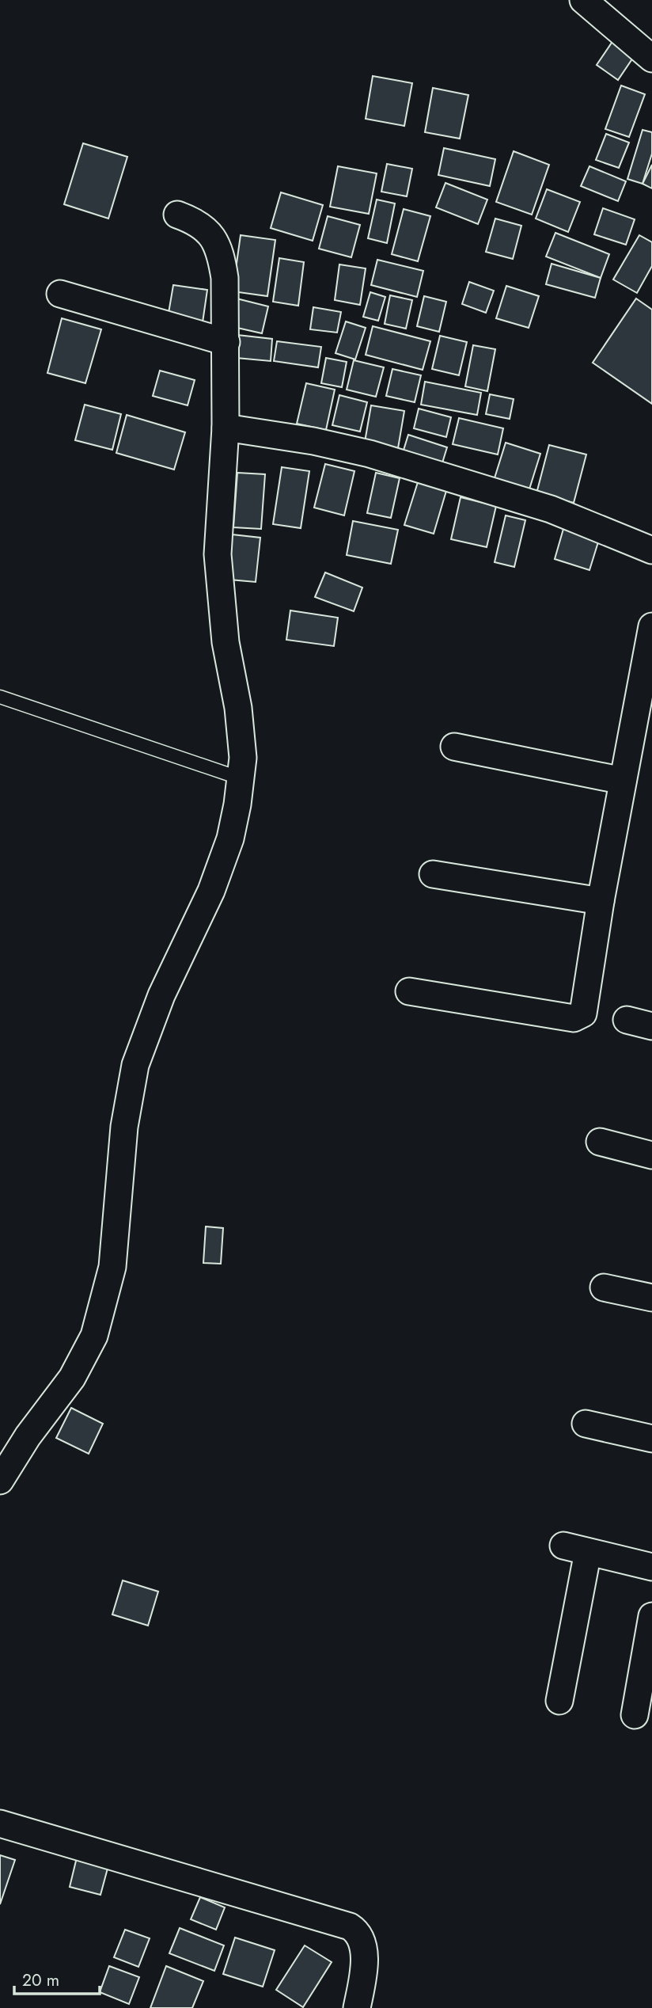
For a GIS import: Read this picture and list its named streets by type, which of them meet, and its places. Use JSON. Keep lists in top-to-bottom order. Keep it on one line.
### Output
{"scale_bar":"20 m"}
